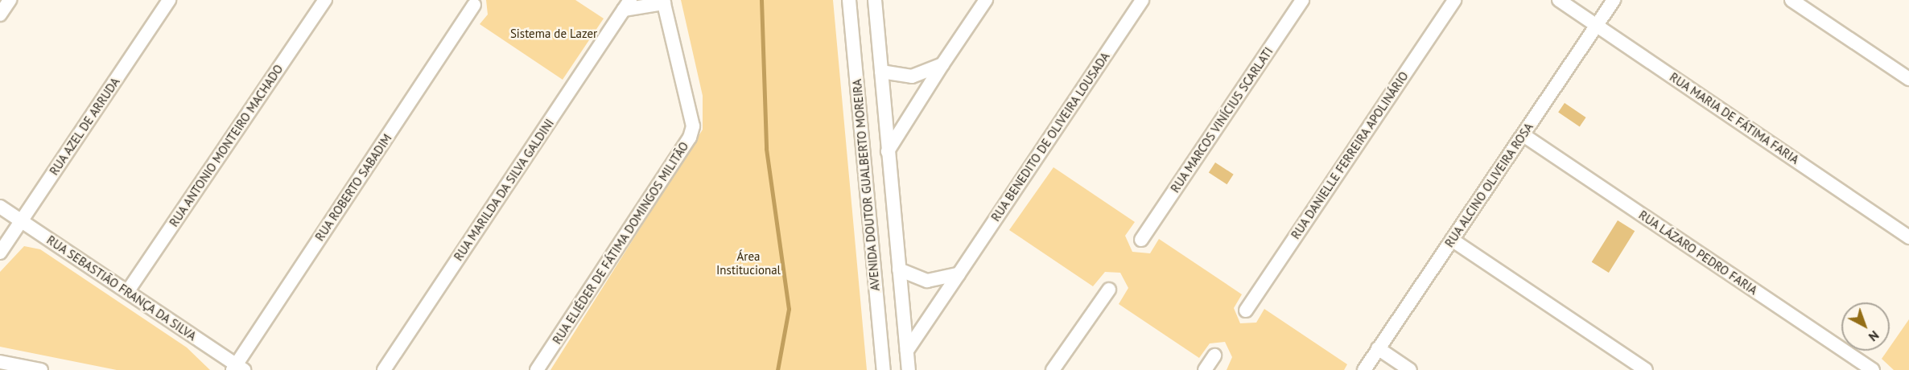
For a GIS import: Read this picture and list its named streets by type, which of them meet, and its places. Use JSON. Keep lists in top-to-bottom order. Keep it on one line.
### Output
{"streets":{"street":["RUA MARIA DE FÁTIMA FARIA","RUA MARCOS VINÍCIUS SCARLATI","RUA AZEL DE ARRUDA","RUA BENEDITO DE OLIVEIRA LOUSADA","RUA ANTONIO MONTEIRO MACHADO","RUA DANIELLE FERREIRA APOLINÁRIO","AVENIDA DOUTOR GUALBERTO MOREIRA","RUA ALCINO OLIVEIRA ROSA","RUA ROBERTO SABADIM","RUA MARILDA DA SILVA GALDINI","RUA ELIÉDER DE FÁTIMA DOMINGOS MILITÃO","RUA LÁZARO PEDRO FARIA","RUA SEBASTIÃO FRANÇA DA SILVA"]},"crossings":[["RUA MARIA DE FÁTIMA FARIA","RUA ALCINO OLIVEIRA ROSA"],["RUA AZEL DE ARRUDA","RUA SEBASTIÃO FRANÇA DA SILVA"],["RUA BENEDITO DE OLIVEIRA LOUSADA","AVENIDA DOUTOR GUALBERTO MOREIRA"],["RUA ANTONIO MONTEIRO MACHADO","RUA SEBASTIÃO FRANÇA DA SILVA"],["RUA ALCINO OLIVEIRA ROSA","RUA LÁZARO PEDRO FARIA"],["RUA ROBERTO SABADIM","RUA SEBASTIÃO FRANÇA DA SILVA"],["RUA MARILDA DA SILVA GALDINI","RUA ELIÉDER DE FÁTIMA DOMINGOS MILITÃO"]],"parks":["Sistema de Lazer","Área Institucional"],"north":"bottom right"}
